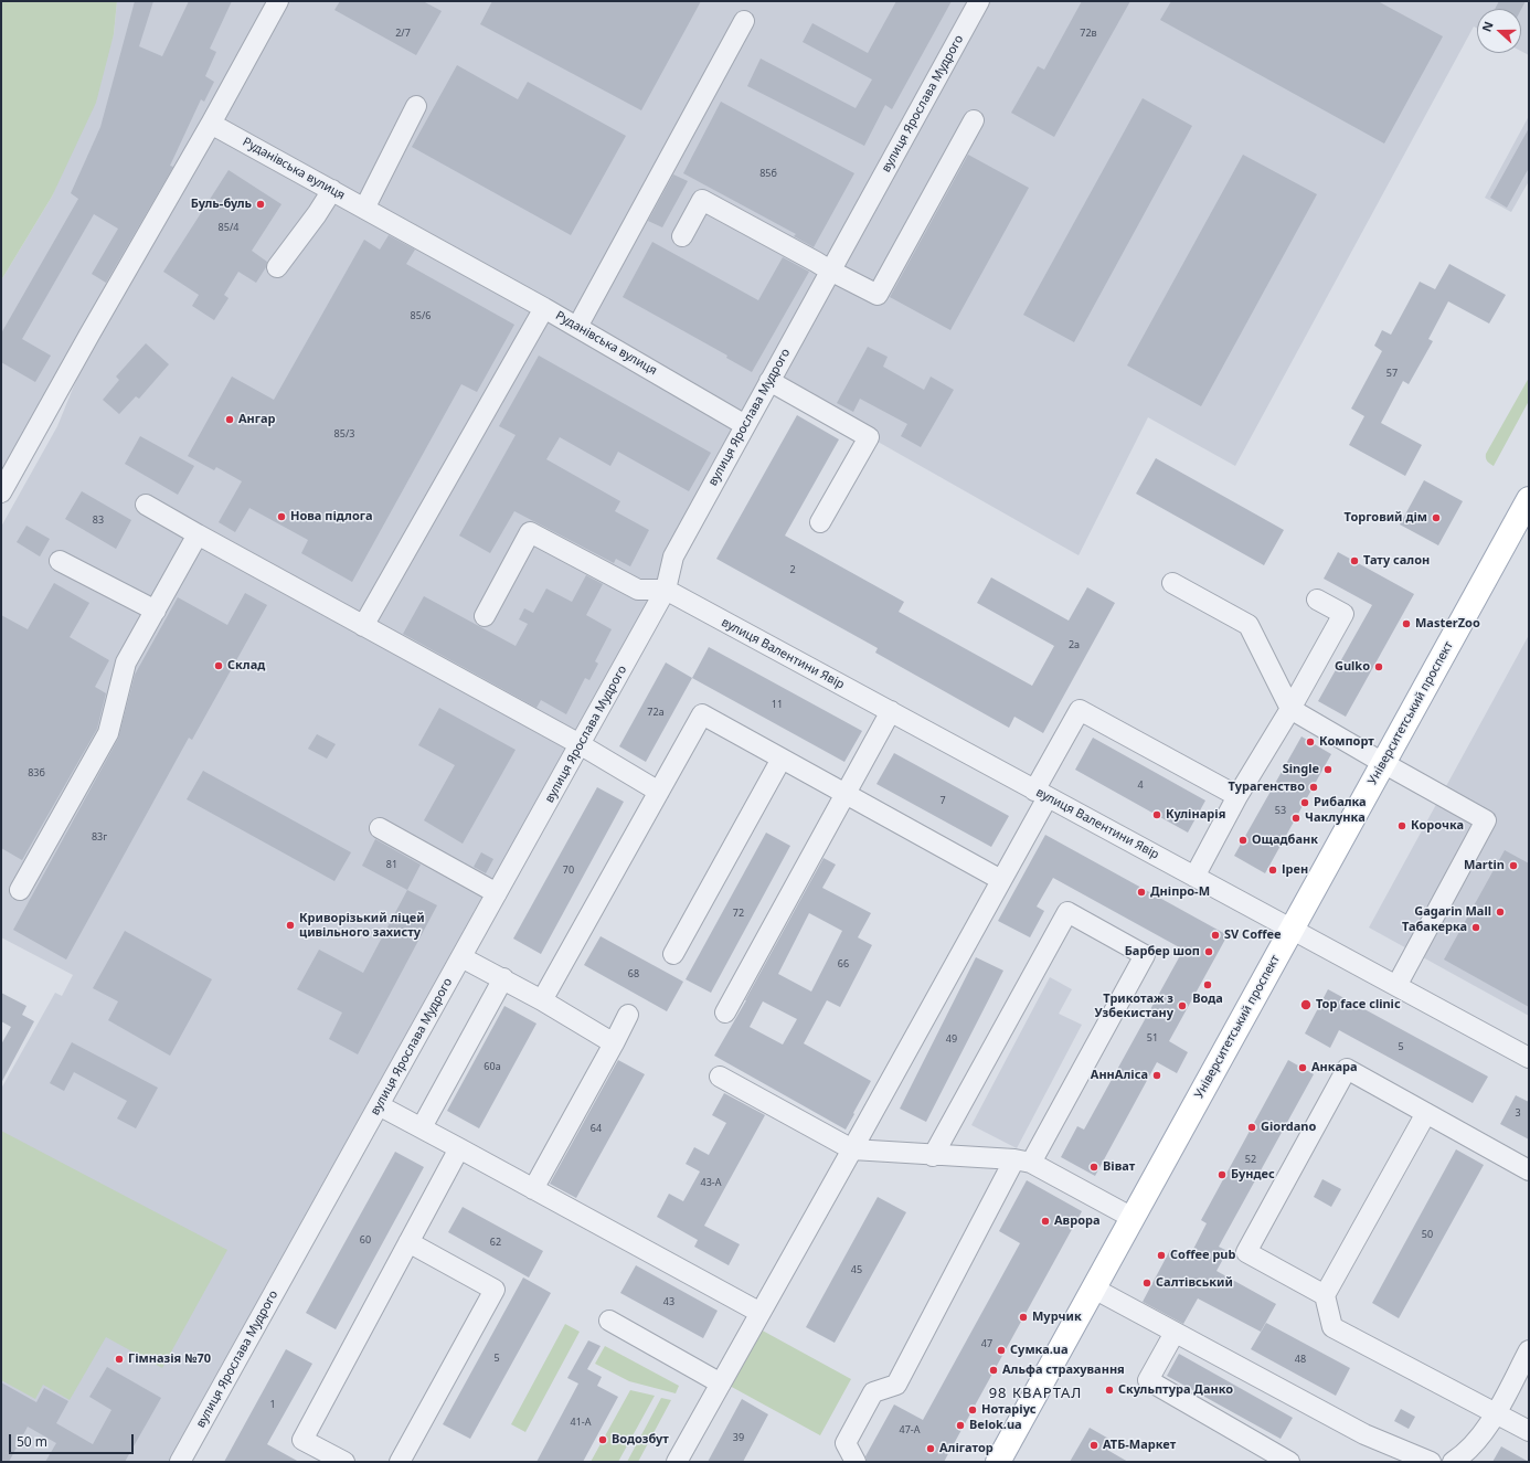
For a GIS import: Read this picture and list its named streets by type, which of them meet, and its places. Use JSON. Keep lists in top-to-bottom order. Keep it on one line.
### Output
{"streets":{"main road":["Університетський проспект"],"street":["вулиця Ярослава Мудрого","Руданівська вулиця","вулиця Валентини Явір"]},"crossings":[["вулиця Ярослава Мудрого","Руданівська вулиця"],["вулиця Ярослава Мудрого","вулиця Валентини Явір"],["вулиця Валентини Явір","Університетський проспект"]],"districts":["98 КВАРТАЛ"],"places":["Буль-буль","Ангар","Нова підлога","Торговий дім","Тату салон","MasterZoo","Склад","Gulko","Компорт","Single","Турагенство","Рибалка","Кулінарія","Чаклунка","Корочка","Ощадбанк","Martin","Ірен","Дніпро-М","Gagarin Mall","Криворізький ліцей цивільного захисту","Табакерка","SV Coffee","Барбер шоп","Вода","Top face clinic","Трикотаж з Узбекистану","Анкара","АннАліса","Giordano","Віват","Бундес","Аврора","Coffee pub","Салтівський","Мурчик","Сумка.ua","Гімназія №70","Альфа страхування","Скульптура Данко","Нотаріус","Belok.ua","Водозбут","АТБ-Маркет","Алігатор"],"house_numbers":["2/7","72в","85б","85/4","85/6","57","85/3","83","2","2а","11","72а","83б","4","7","53","83г","81","70","72","66","68","51","49","5","60а","3","64","52","43-А","50","60","62","45","43","47","5","48","1","41-А","47-А","39"],"scale_bar":"50 m","north":"left"}
